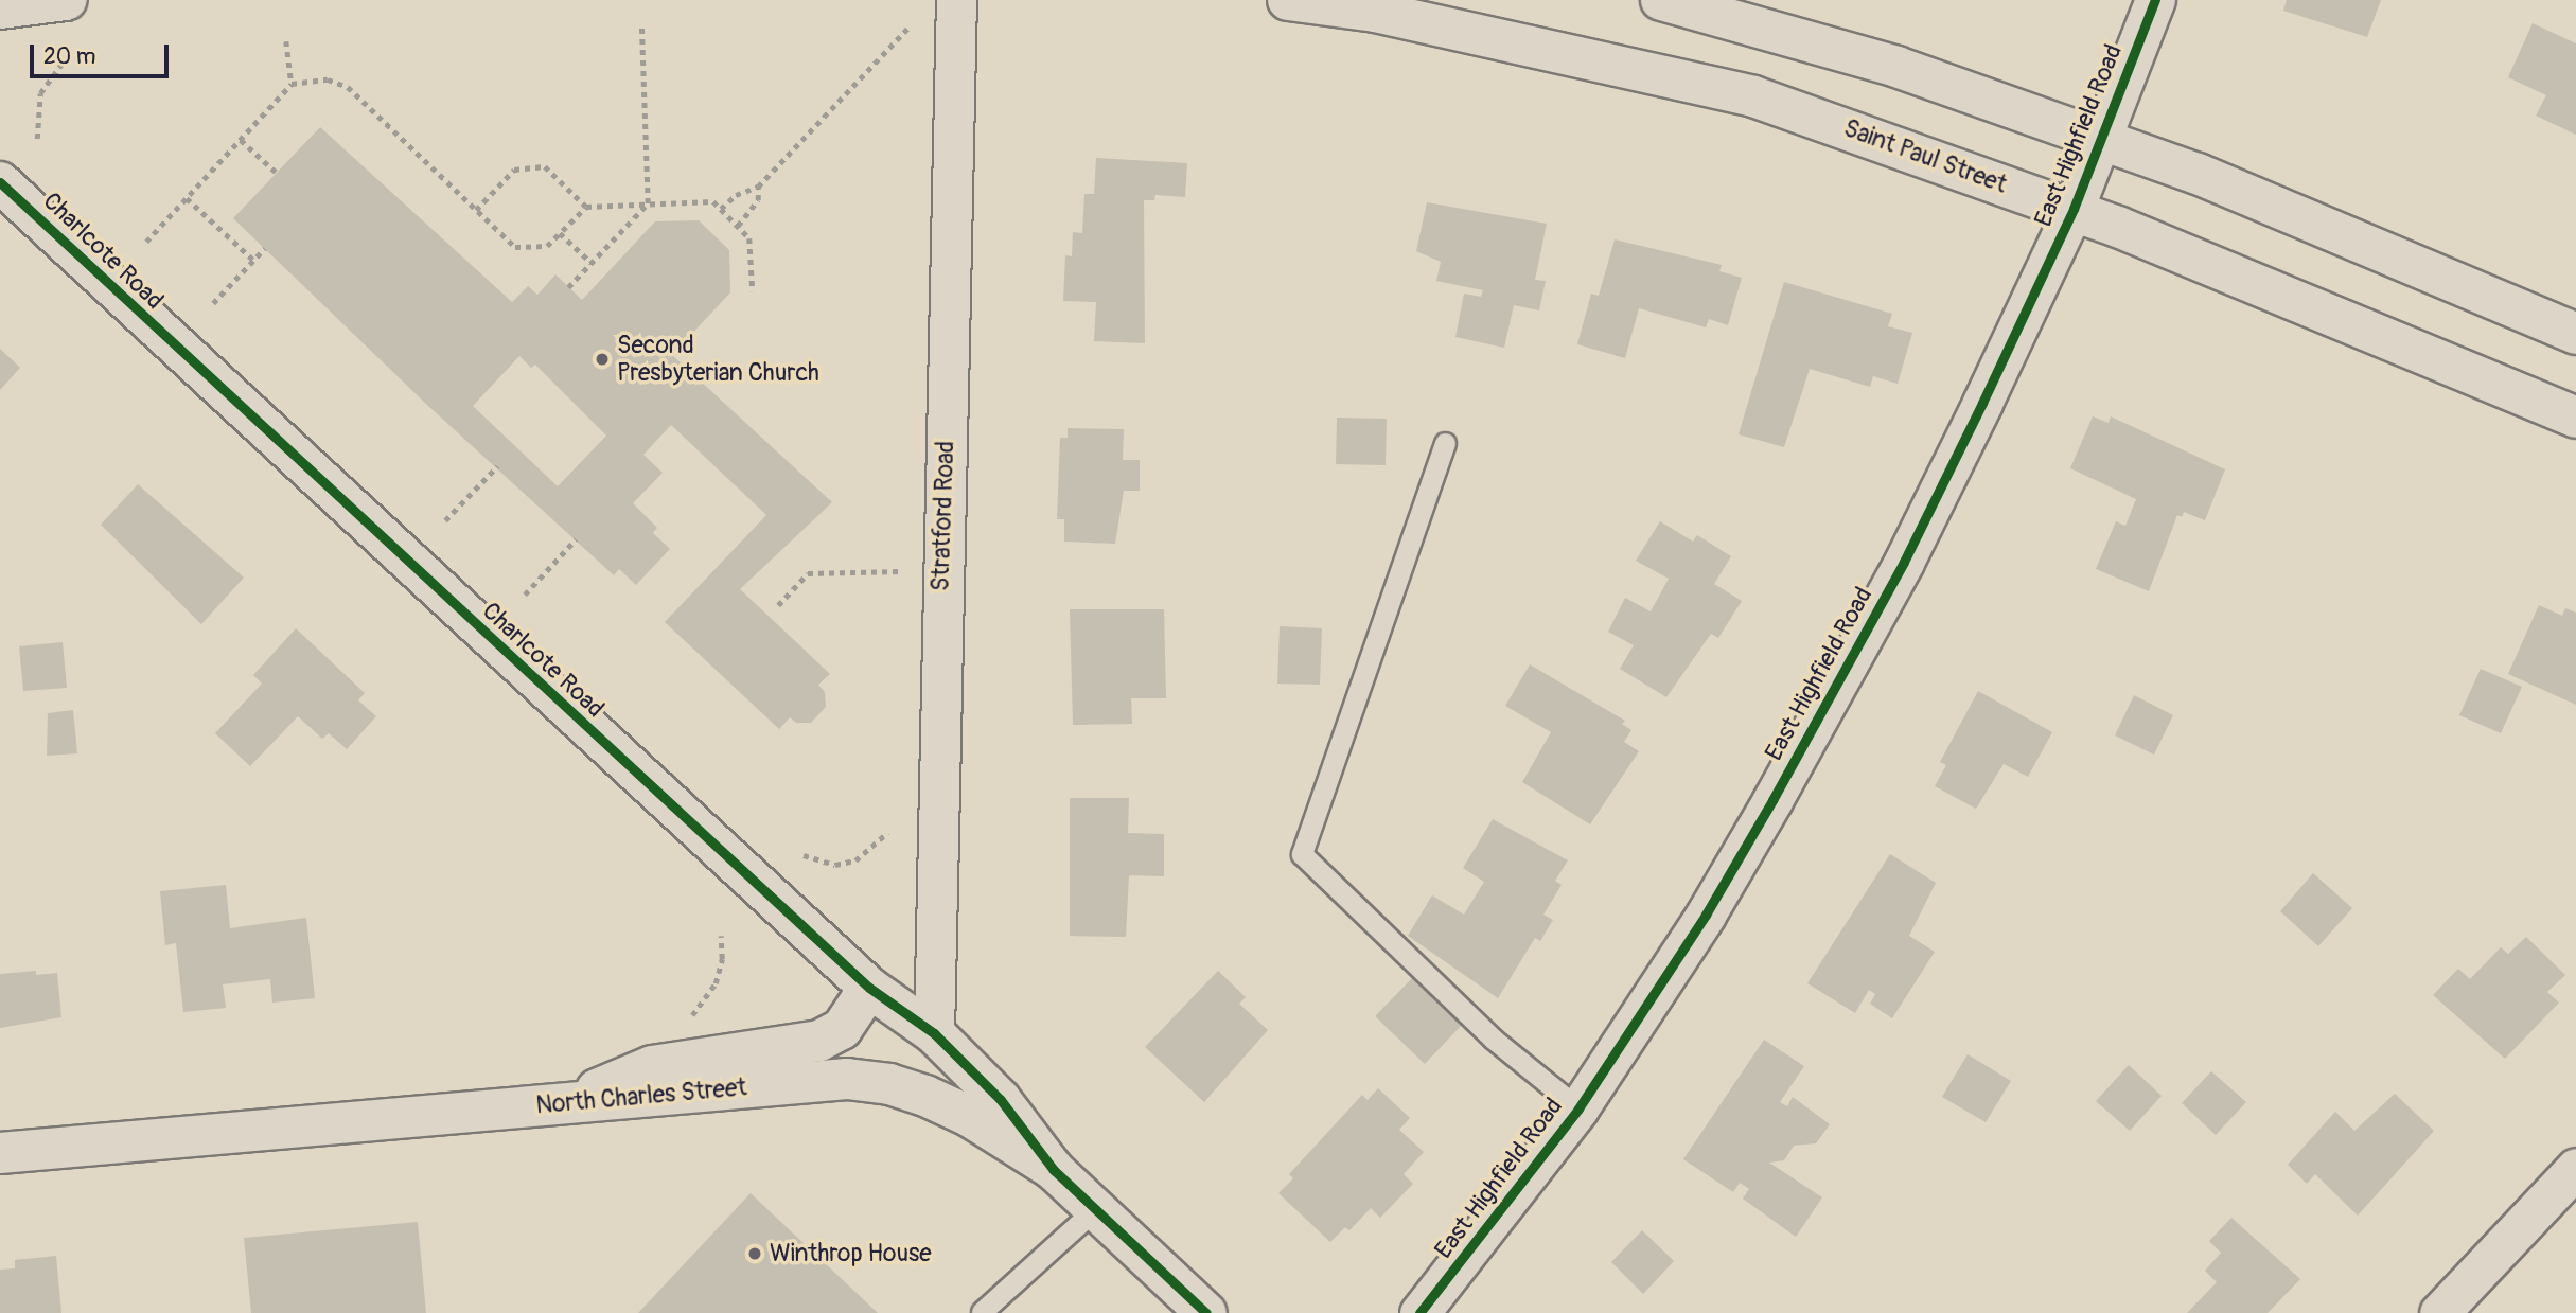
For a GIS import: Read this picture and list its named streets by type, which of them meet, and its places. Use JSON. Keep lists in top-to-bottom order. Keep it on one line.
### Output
{"streets":{"main road":["Saint Paul Street","Charlcote Road","North Charles Street"],"street":["East Highfield Road","Stratford Road"]},"crossings":[["East Highfield Road","Saint Paul Street"],["Charlcote Road","Stratford Road"],["Charlcote Road","North Charles Street"]],"places":["Second Presbyterian Church","Winthrop House"],"scale_bar":"20 m"}
